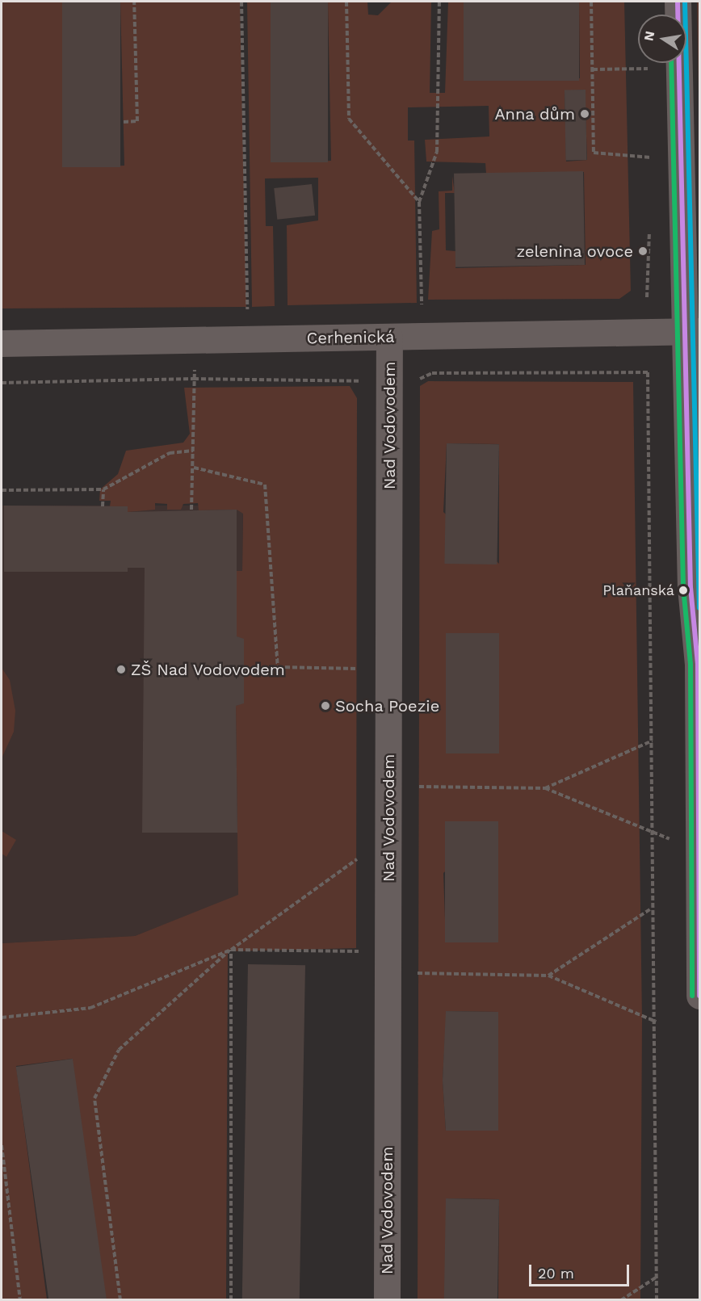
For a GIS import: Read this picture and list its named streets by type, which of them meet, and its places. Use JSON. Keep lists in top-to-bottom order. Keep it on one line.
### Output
{"streets":{"street":["Cerhenická","Nad Vodovodem"]},"crossings":[["Cerhenická","Nad Vodovodem"]],"places":["Anna dům","zelenina ovoce","Plaňanská","ZŠ Nad Vodovodem","Socha Poezie"],"scale_bar":"20 m","north":"left"}
